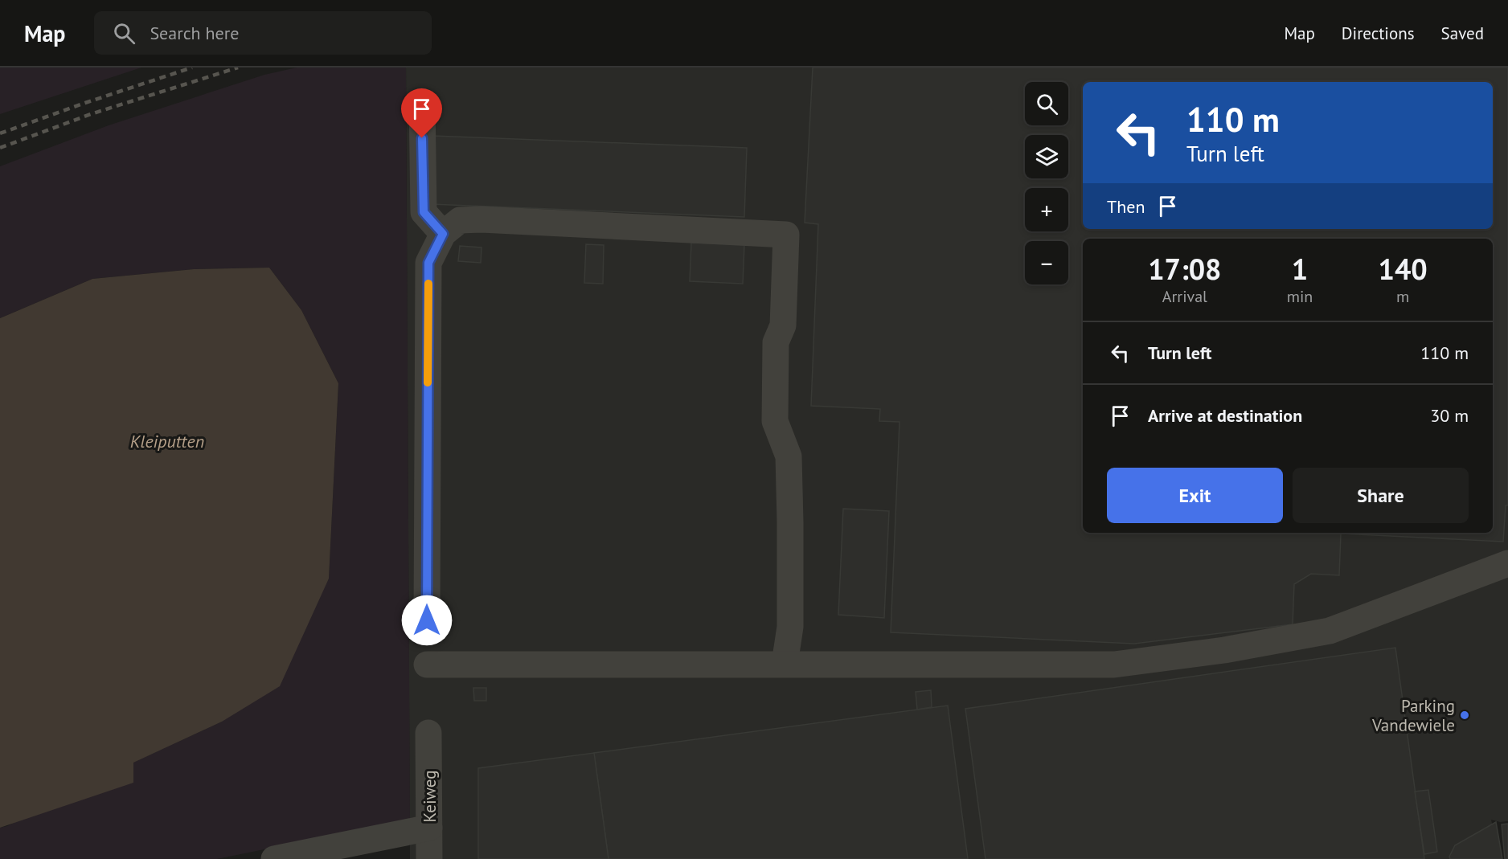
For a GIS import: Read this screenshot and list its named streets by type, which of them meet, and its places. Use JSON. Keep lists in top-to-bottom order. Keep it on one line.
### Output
{"streets":{"street":["Keiweg"]},"water":["Kleiputten"],"places":["Parking Vandewiele"],"page":{"header":"Map","search":"Search here","nav":["Map","Directions","Saved"],"map_buttons":["+","−"],"turn":["110 m","Turn left"],"then":"Then","eta":["17:08","Arrival","1","min","140","m"],"list":[{"name":"Turn left","value":"110 m"},{"name":"Arrive at destination","value":"30 m"}],"buttons":["Exit","Share"]}}
